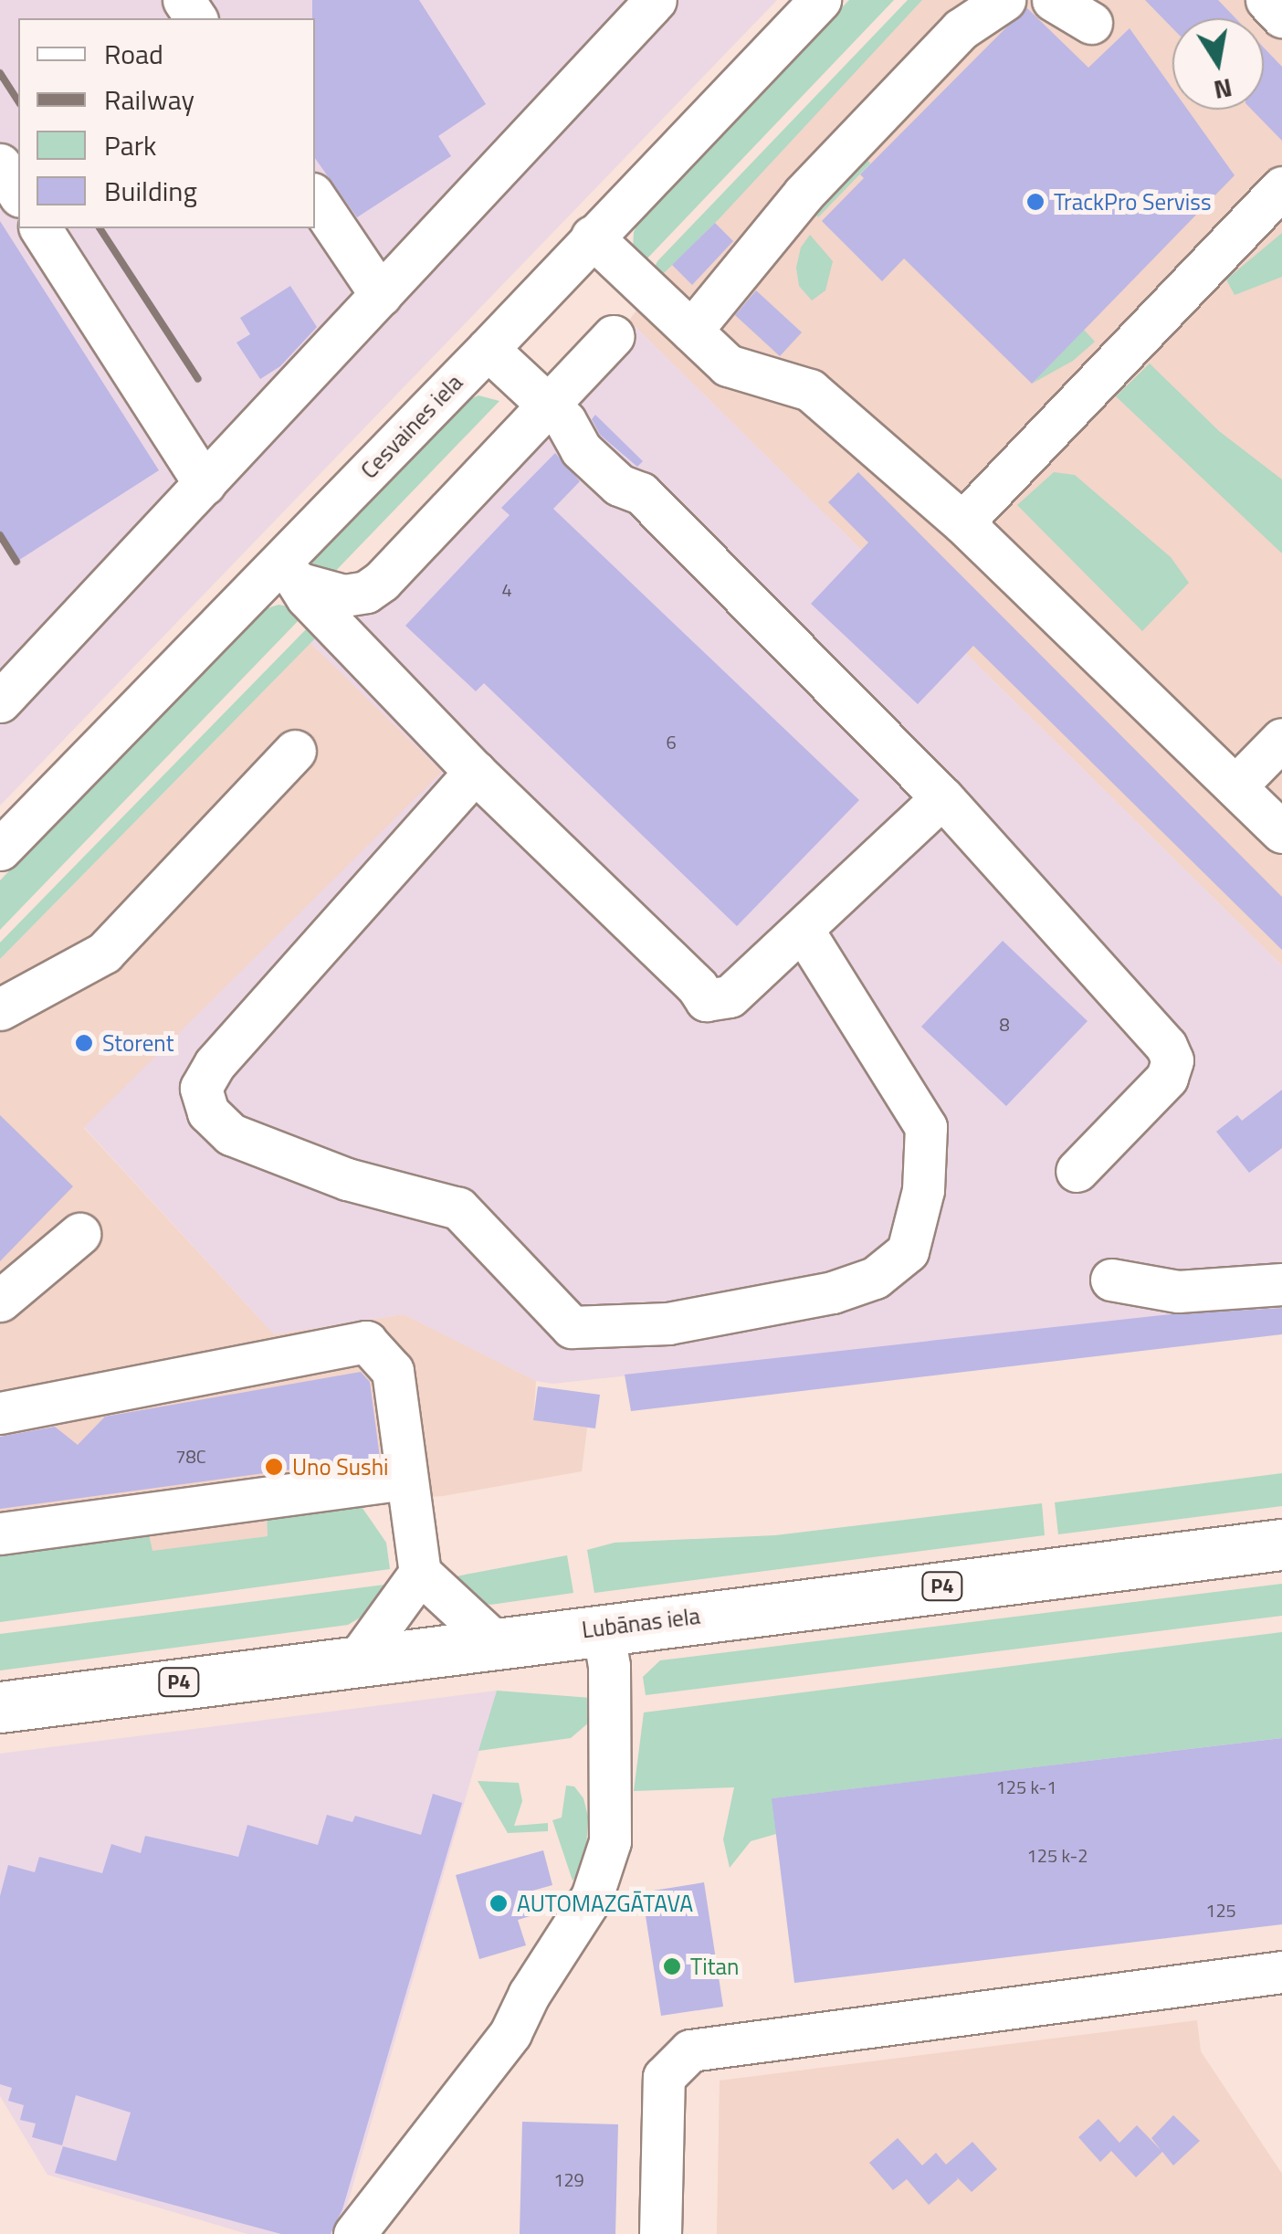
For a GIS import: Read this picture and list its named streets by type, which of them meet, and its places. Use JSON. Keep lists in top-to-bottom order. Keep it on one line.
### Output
{"streets":{"main road":["P4","Lubānas iela"],"street":["Cesvaines iela"]},"places":["TrackPro Serviss","Storent","Uno Sushi","AUTOMAZGĀTAVA","Titan"],"house_numbers":["4","6","8","78C","125 k-1","125 k-2","125","129"],"legend":["Road","Railway","Park","Building"],"north":"bottom"}
